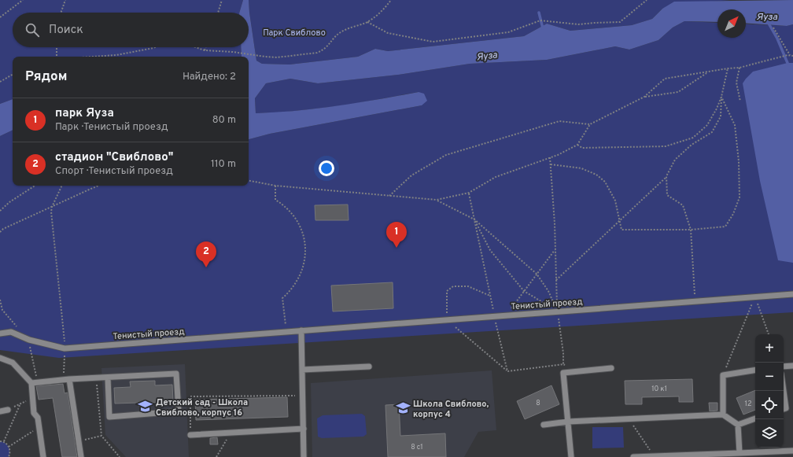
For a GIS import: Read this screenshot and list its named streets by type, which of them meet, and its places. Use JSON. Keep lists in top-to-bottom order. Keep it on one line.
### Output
{"streets":{"street":["Тенистый проезд"]},"water":["Яуза"],"parks":["Парк Свиблово"],"places":{"school or university":["Детский сад - Школа Свиблово, корпус 16","Школа Свиблово, корпус 4"]},"house_numbers":["10 к1","8","12","8 с1"],"north":"top right","page":{"search":"Поиск","heading":["Рядом","Найдено: 2"],"list":[{"mark":"1","name":"парк Яуза","note":"Парк · Тенистый проезд","value":"80 m"},{"mark":"2","name":"стадион \"Свиблово\"","note":"Спорт · Тенистый проезд","value":"110 m"}],"pins":["1","2"],"map_buttons":["+","−"]}}
